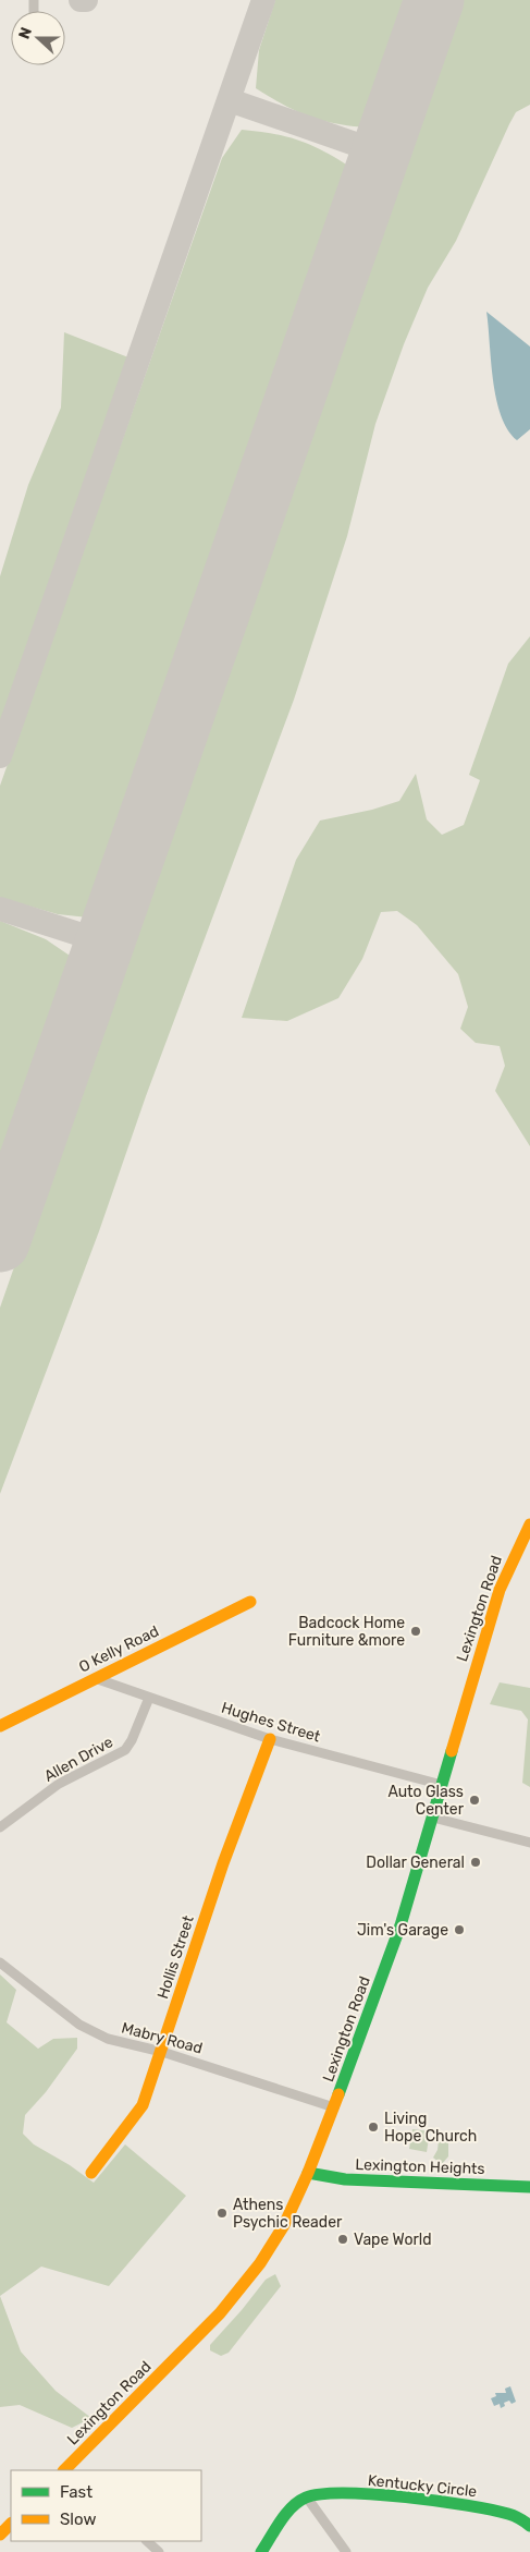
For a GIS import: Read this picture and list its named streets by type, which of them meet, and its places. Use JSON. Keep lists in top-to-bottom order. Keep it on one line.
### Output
{"streets":{"main road":["Lexington Road","O Kelly Road","Hollis Street","Lexington Heights","Kentucky Circle"],"street":["Hughes Street","Allen Drive","Mabry Road"]},"crossings":[["Lexington Road","Hughes Street"],["Lexington Road","Mabry Road"],["Lexington Road","Lexington Heights"],["O Kelly Road","Hughes Street"],["Hughes Street","Allen Drive"],["Hughes Street","Hollis Street"],["Hollis Street","Mabry Road"]],"places":["Badcock Home Furniture &more","Auto Glass Center","Dollar General","Jim's Garage","Living Hope Church","Athens Psychic Reader","Vape World"],"legend":["Fast","Slow"],"north":"left"}
